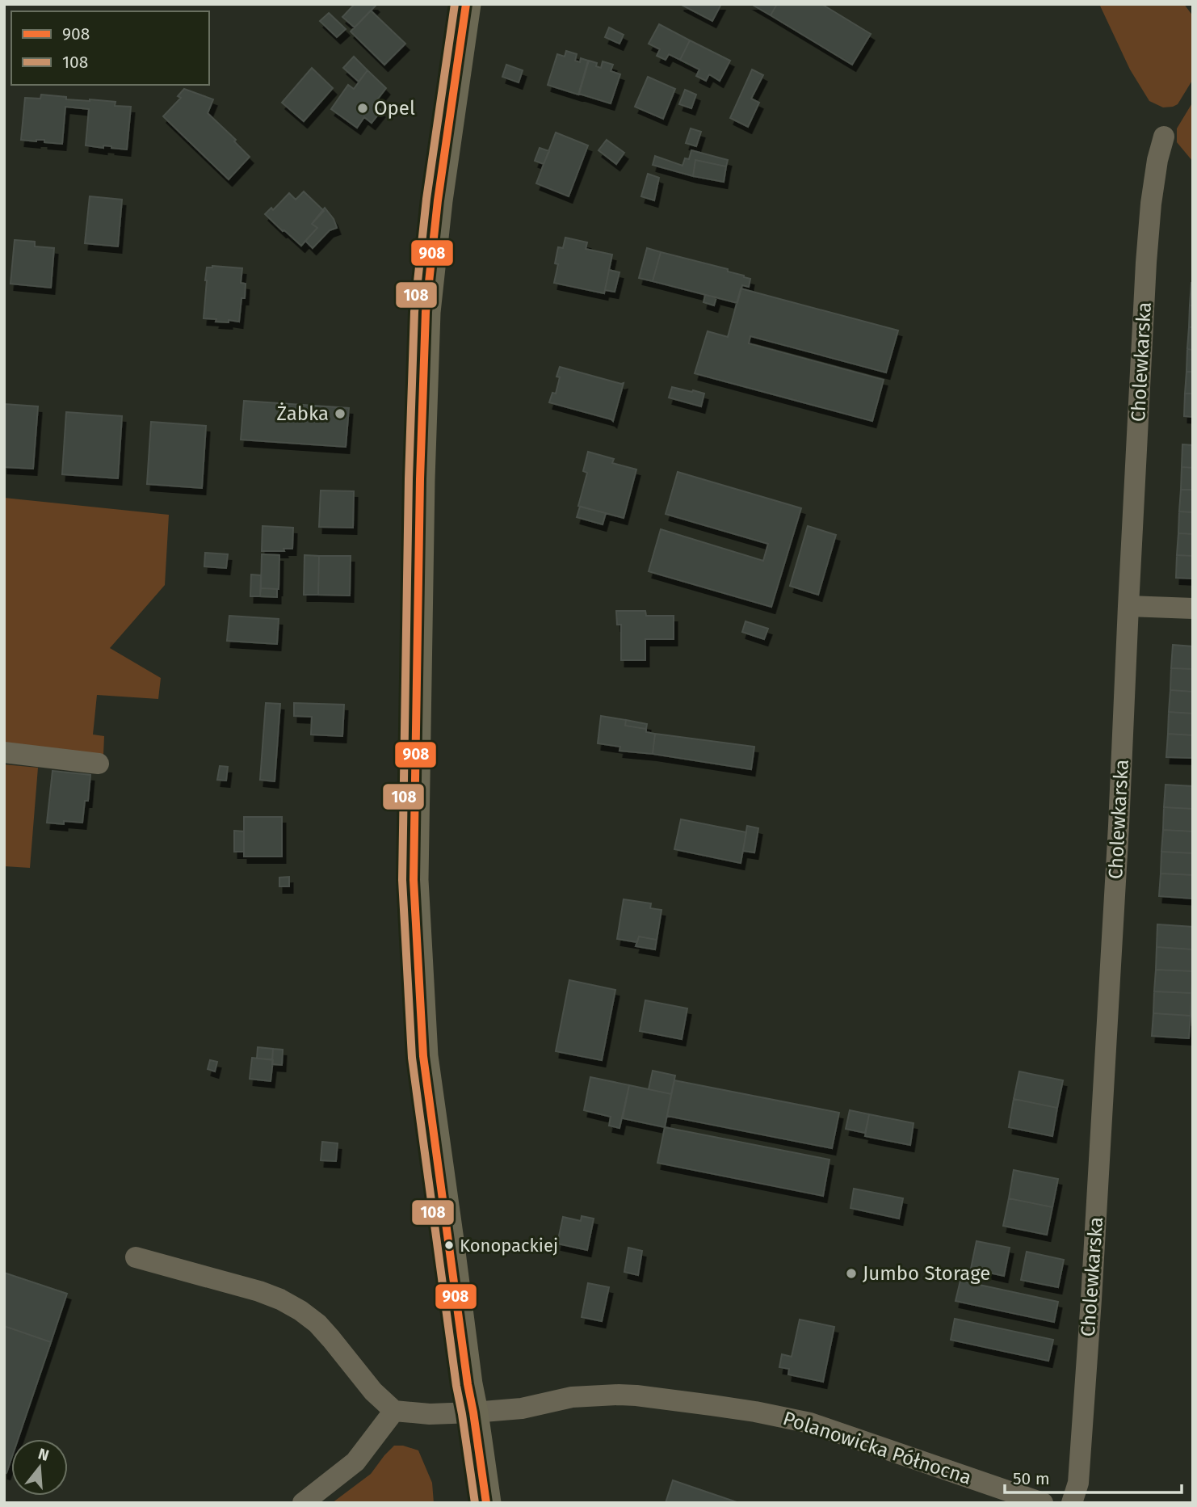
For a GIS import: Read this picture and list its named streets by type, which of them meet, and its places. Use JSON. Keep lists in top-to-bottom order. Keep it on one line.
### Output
{"streets":{"street":["Cholewkarska","Polanowicka Północna"]},"places":["Opel","Żabka","Konopackiej","Jumbo Storage"],"lines":["transit line 908","transit line 108"],"legend":["908","108"],"scale_bar":"50 m","north":"top"}
